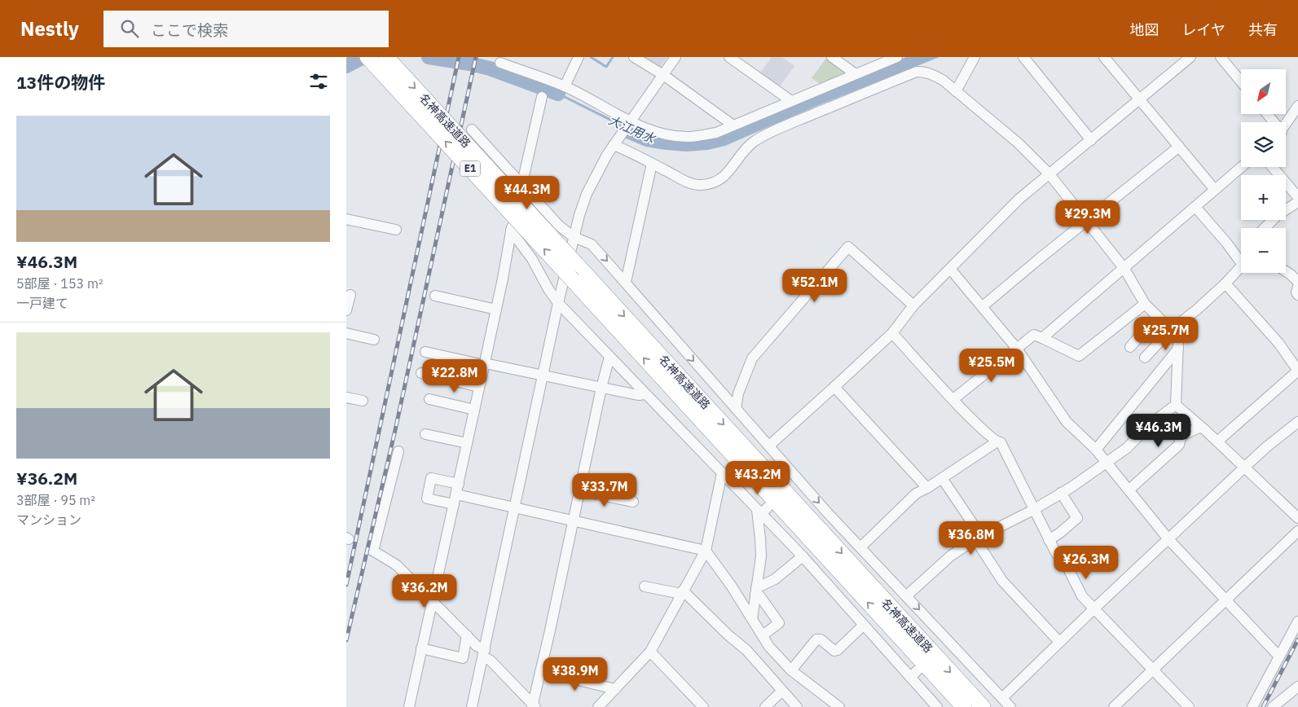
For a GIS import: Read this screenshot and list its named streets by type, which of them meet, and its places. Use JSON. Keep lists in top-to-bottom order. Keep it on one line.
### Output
{"streets":{"highway":["名神高速道路","E1"]},"water":["大江用水"],"north":"bottom left","page":{"header":"Nestly","search":"ここで検索","nav":["地図","レイヤ","共有"],"heading":"13件の物件","map_buttons":["+","−"],"list":[{"name":"¥46.3M","note":"5部屋 · 153 m² · 一戸建て"},{"name":"¥36.2M","note":"3部屋 · 95 m² · マンション"}],"price":["¥44.3M","¥29.3M","¥52.1M","¥25.7M","¥25.5M","¥22.8M","¥46.3M","¥43.2M","¥33.7M","¥36.8M","¥26.3M","¥36.2M","¥38.9M"]}}
